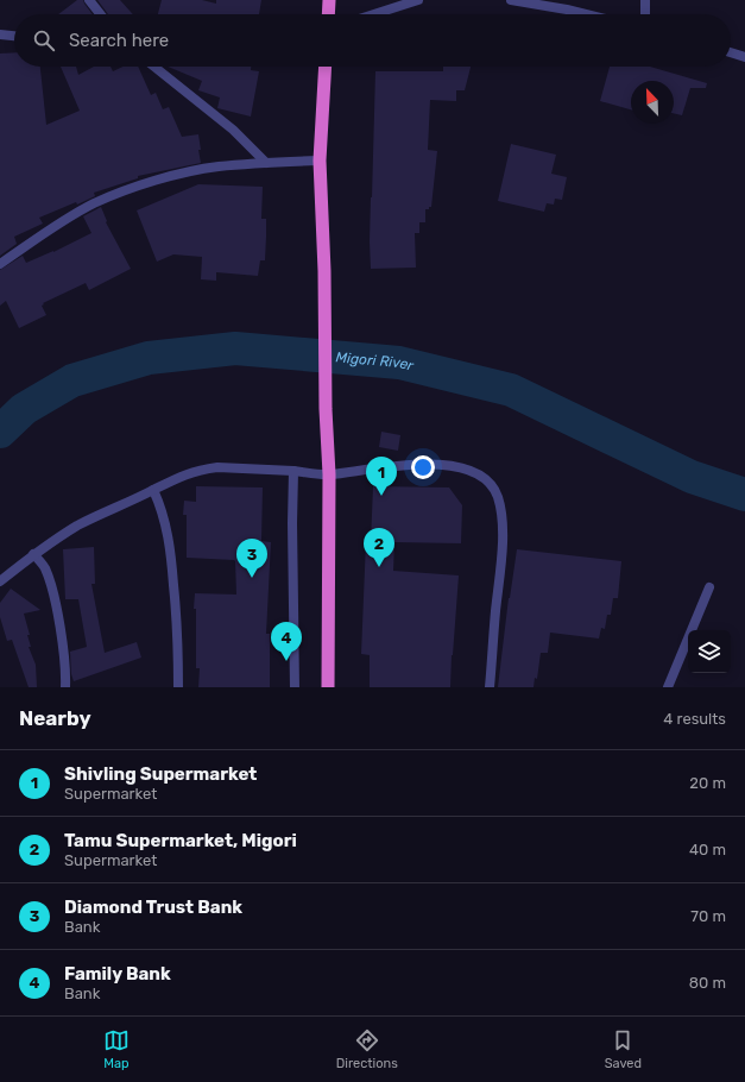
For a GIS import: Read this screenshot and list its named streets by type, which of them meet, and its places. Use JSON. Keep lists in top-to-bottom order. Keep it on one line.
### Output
{"water":["Migori River"],"north":"top left","page":{"search":"Search here","pins":["1","2","3","4"],"heading":["Nearby","4 results"],"list":[{"mark":"1","name":"Shivling Supermarket","note":"Supermarket","value":"20 m"},{"mark":"2","name":"Tamu Supermarket, Migori","note":"Supermarket","value":"40 m"},{"mark":"3","name":"Diamond Trust Bank","note":"Bank","value":"70 m"},{"mark":"4","name":"Family Bank","note":"Bank","value":"80 m"}],"nav":["Map","Directions","Saved"]}}
